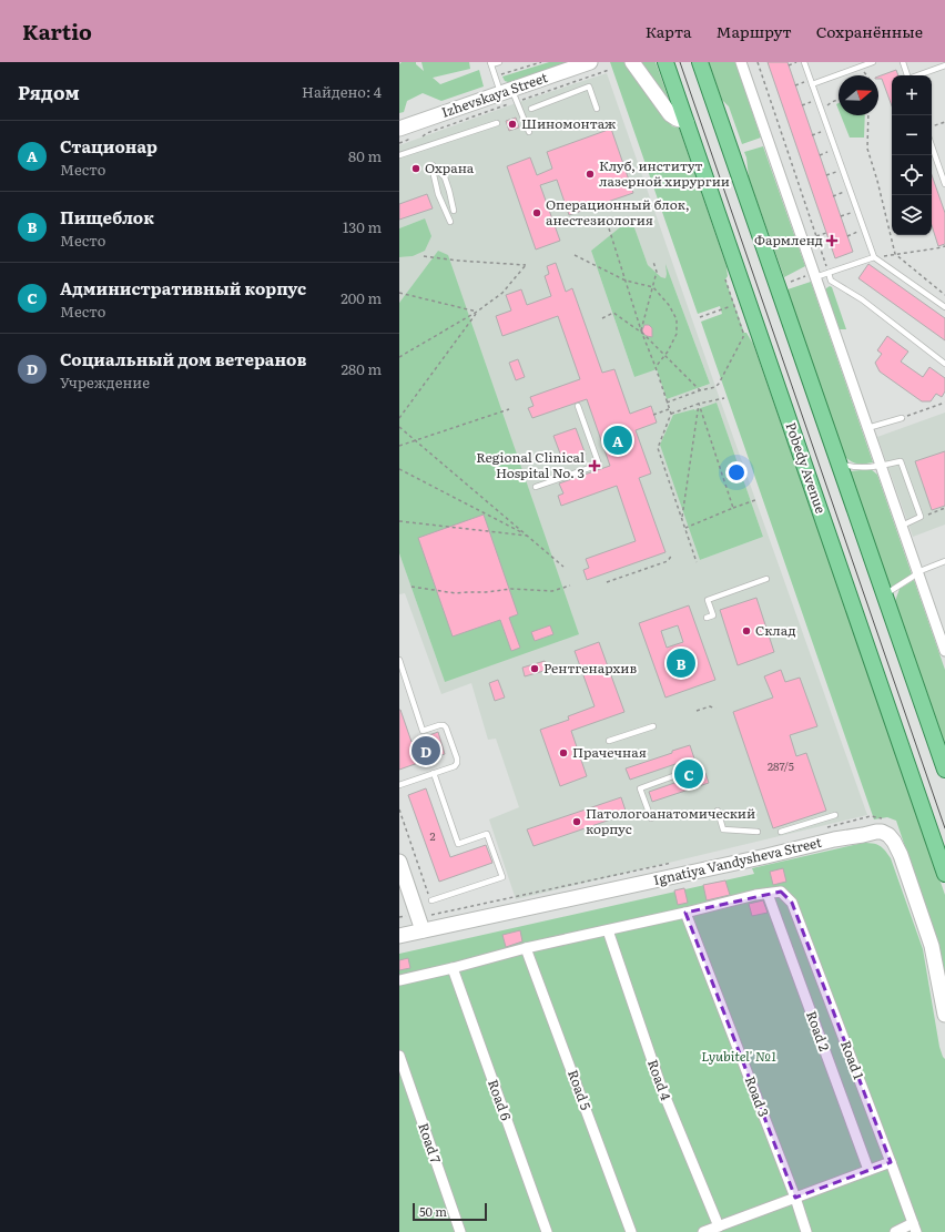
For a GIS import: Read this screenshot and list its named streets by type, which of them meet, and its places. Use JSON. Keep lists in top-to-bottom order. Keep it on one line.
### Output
{"streets":{"main road":["Pobedy Avenue"],"street":["Izhevskaya Street","Ignatiya Vandysheva Street","Road 2","Road 1","Road 4","Road 5","Road 3","Road 6","Road 7"]},"crossings":[["Road 2","Road 1"]],"parks":["Lyubitel' №1"],"places":{"other":["Шиномонтаж","Охрана","Клуб, институт лазерной хирургии","Операционный блок, анестезиология","Склад","Рентгенархив","Прачечная","Патологоанатомический корпус"],"health":["Фармленд","Regional Clinical Hospital No. 3"]},"house_numbers":["287/5","2"],"scale_bar":"50 m","north":"right","page":{"header":"Kartio","nav":["Карта","Маршрут","Сохранённые"],"heading":["Рядом","Найдено: 4"],"map_buttons":["+","−"],"list":[{"mark":"A","name":"Стационар","note":"Место","value":"80 m"},{"mark":"B","name":"Пищеблок","note":"Место","value":"130 m"},{"mark":"C","name":"Административный корпус","note":"Место","value":"200 m"},{"mark":"D","name":"Социальный дом ветеранов","note":"Учреждение","value":"280 m"}],"pins":["A","B","D","C"],"scale":"50 m"}}
